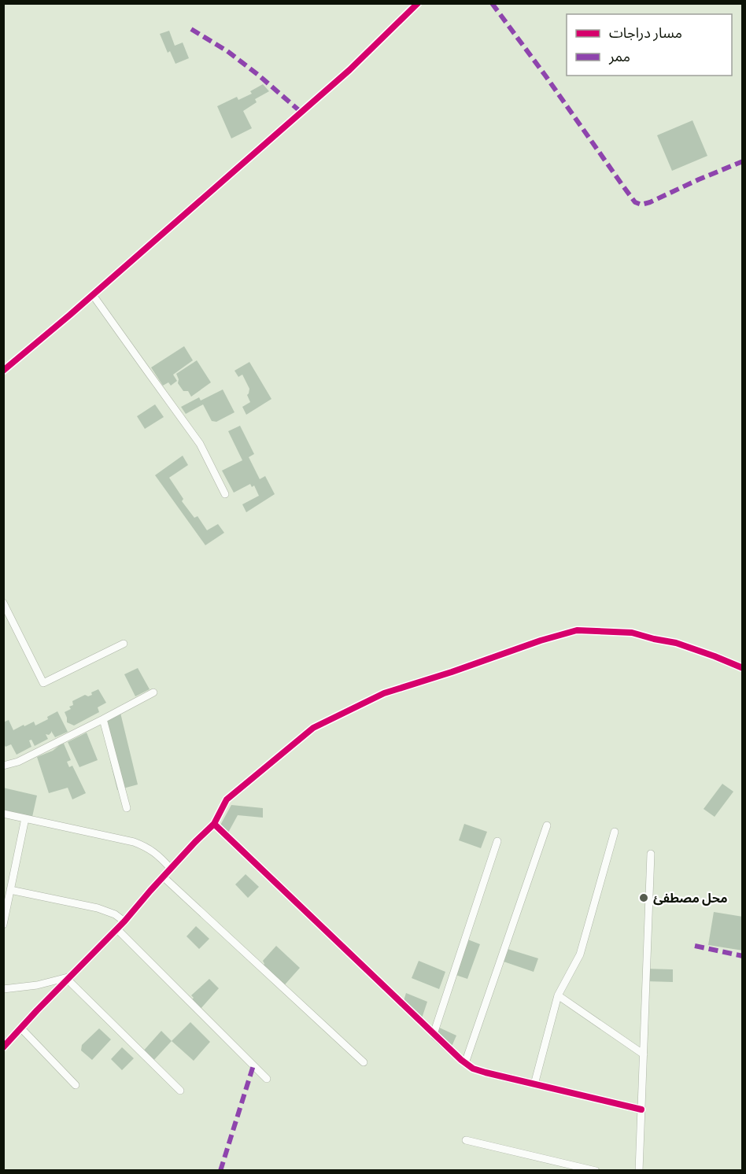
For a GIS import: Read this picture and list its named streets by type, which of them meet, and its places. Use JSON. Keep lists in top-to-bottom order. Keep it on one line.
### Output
{"places":["محل مصطفئ"],"legend":["مسار دراجات","ممر"]}
